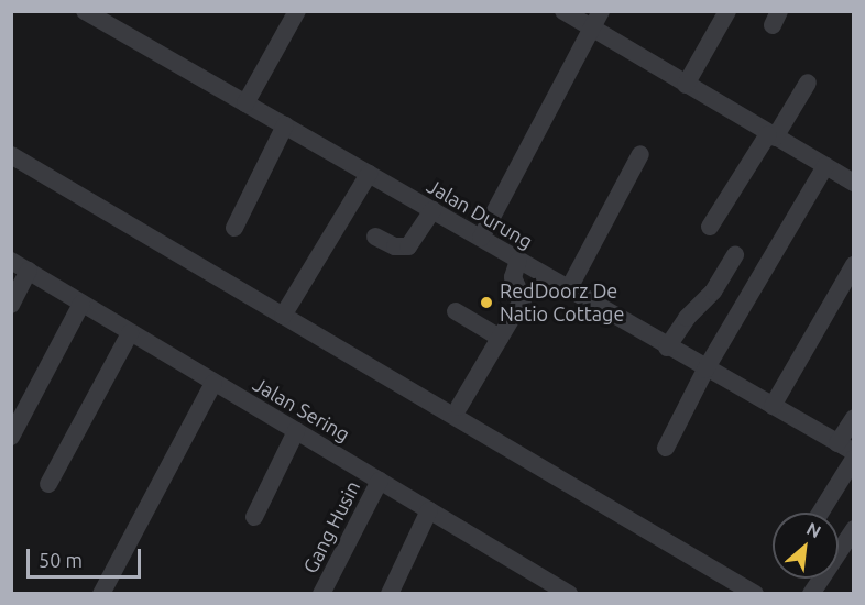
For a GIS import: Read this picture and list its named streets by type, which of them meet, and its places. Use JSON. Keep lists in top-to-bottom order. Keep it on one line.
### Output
{"streets":{"street":["Jalan Durung","Jalan Sering","Gang Husin"]},"crossings":[["Jalan Sering","Gang Husin"]],"places":["RedDoorz De Natio Cottage"],"scale_bar":"50 m","north":"top right"}
